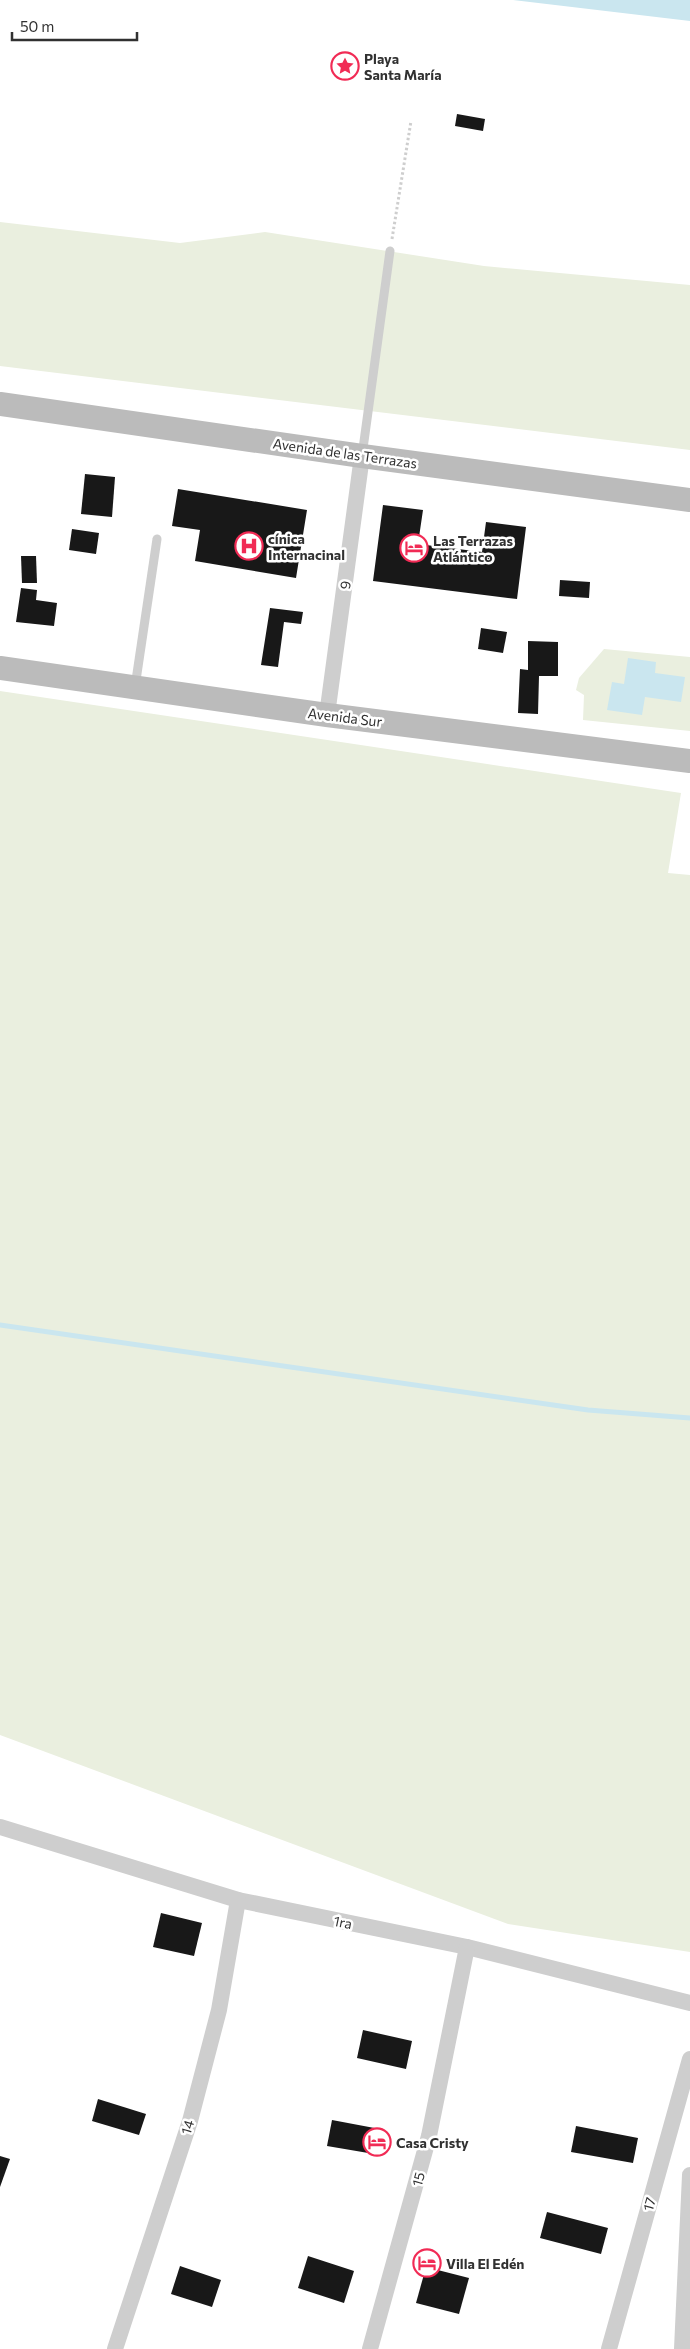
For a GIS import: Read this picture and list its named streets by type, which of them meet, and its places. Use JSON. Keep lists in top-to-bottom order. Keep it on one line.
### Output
{"streets":{"street":["Avenida de las Terrazas","9","Avenida Sur","1ra","14","15","17"]},"crossings":[["Avenida de las Terrazas","9"],["9","Avenida Sur"],["1ra","14"],["1ra","15"]],"places":{"place":["Playa Santa María"],"hospital":["cínica Internacinal"],"hotel":["Las Terrazas Atlántico","Casa Cristy","Villa El Edén"]},"scale_bar":"50 m"}
